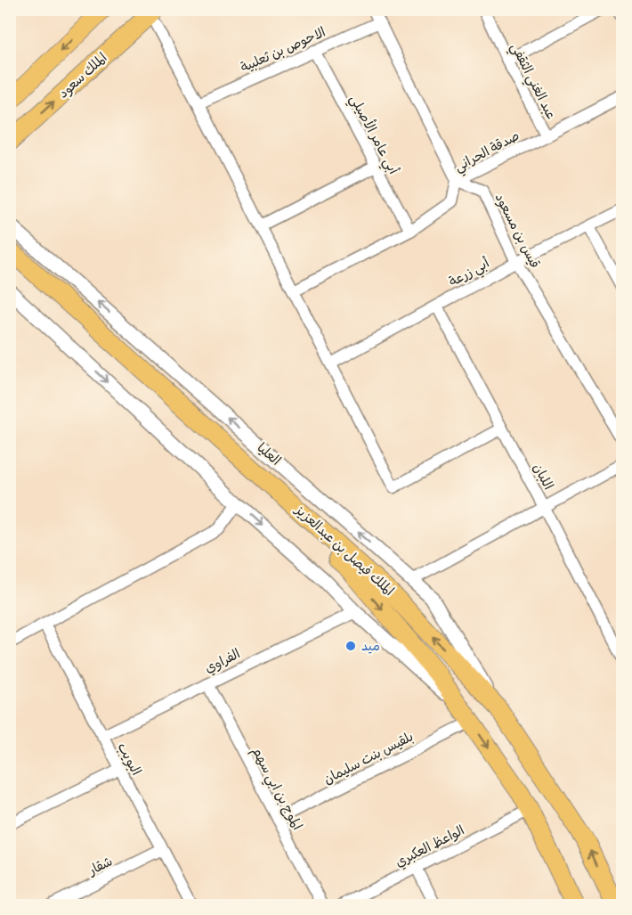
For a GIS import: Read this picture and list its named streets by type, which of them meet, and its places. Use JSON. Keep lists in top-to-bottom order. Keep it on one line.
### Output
{"streets":{"main road":["الملك سعود","الملك فيصل بن عبدالعزيز"],"street":["الاحوص بن ثعلبية","عبد الغني الثقفي","أبي عامر الأصيلي","صدقة الحراني","قيس بن مسعود","أبي زرعة","العليا","اللبان","الفراوي","بلقيس بنت سليمان","البويب","الموج بن ابي سهم","الواعظ العكبري","شقار"]},"crossings":[["الاحوص بن ثعلبية","أبي عامر الأصيلي"],["عبد الغني الثقفي","صدقة الحراني"],["أبي عامر الأصيلي","صدقة الحراني"],["صدقة الحراني","قيس بن مسعود"],["قيس بن مسعود","أبي زرعة"],["أبي زرعة","اللبان"],["العليا","الملك فيصل بن عبدالعزيز"],["الملك فيصل بن عبدالعزيز","بلقيس بنت سليمان"],["الملك فيصل بن عبدالعزيز","الواعظ العكبري"],["الفراوي","البويب"],["الفراوي","الموج بن ابي سهم"],["بلقيس بنت سليمان","الموج بن ابي سهم"],["البويب","شقار"]],"places":["ميد"]}
